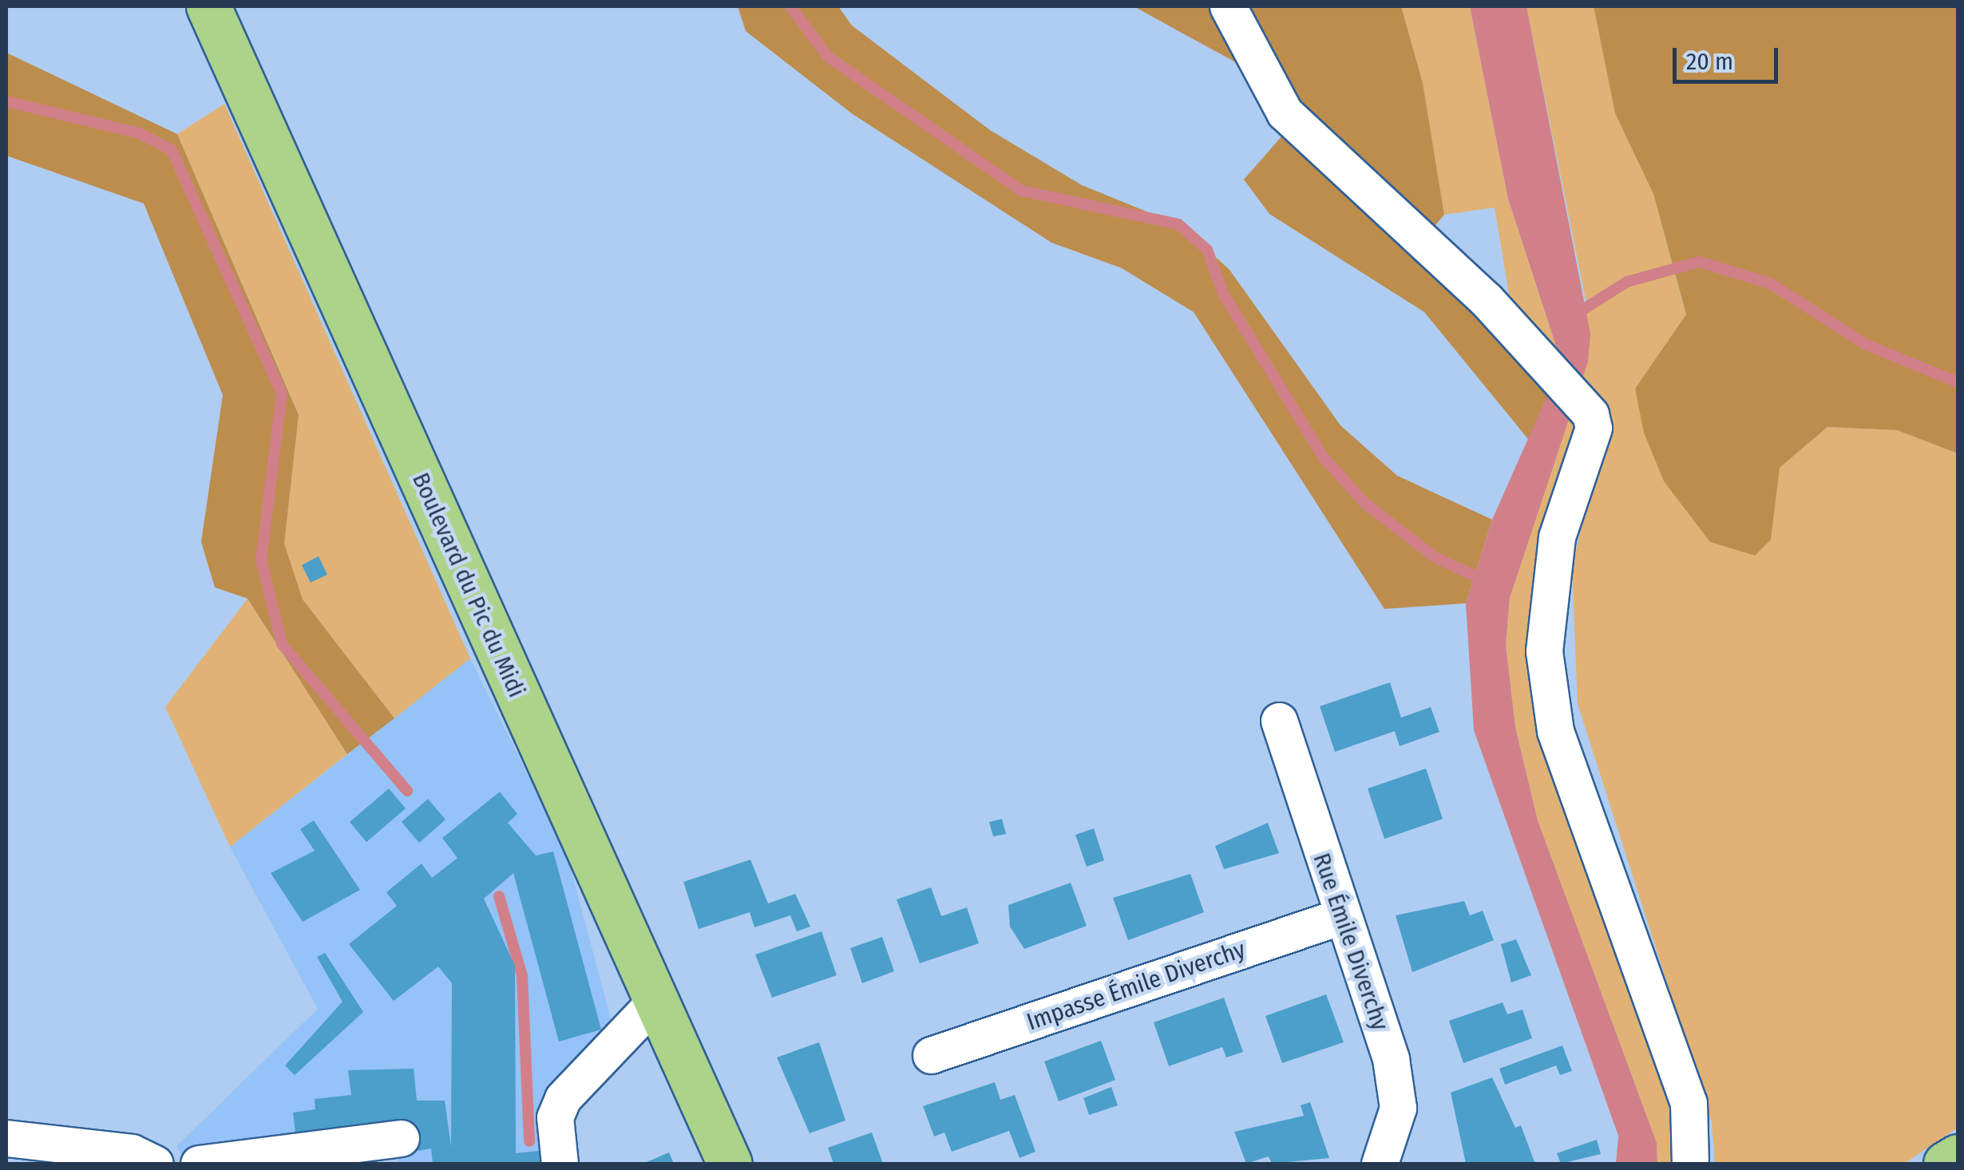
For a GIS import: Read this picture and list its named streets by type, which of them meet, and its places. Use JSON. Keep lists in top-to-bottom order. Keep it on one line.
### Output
{"streets":{"main road":["Boulevard du Pic du Midi"],"street":["Rue Émile Diverchy","Impasse Émile Diverchy"]},"crossings":[["Rue Émile Diverchy","Impasse Émile Diverchy"]],"scale_bar":"20 m"}
